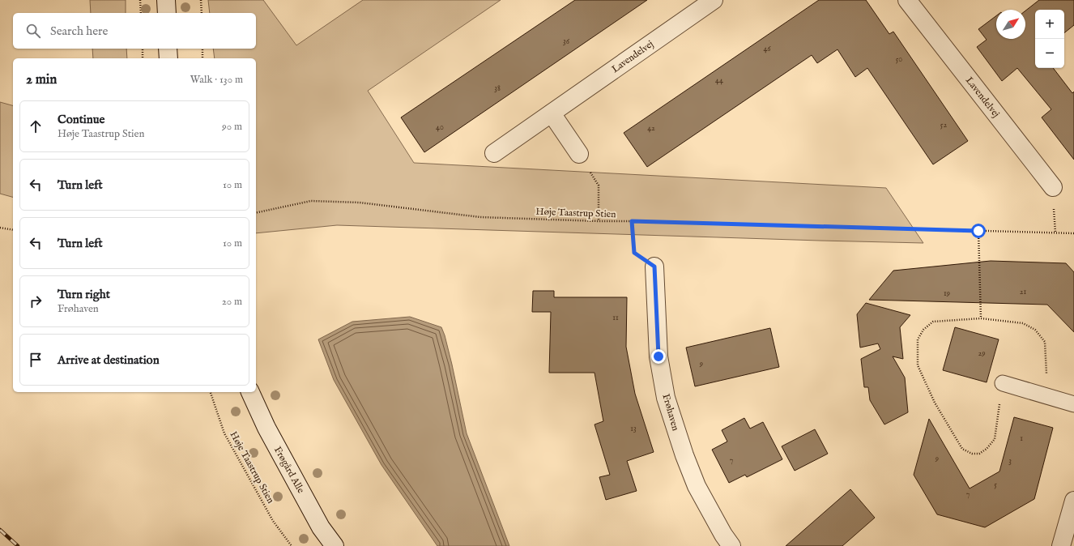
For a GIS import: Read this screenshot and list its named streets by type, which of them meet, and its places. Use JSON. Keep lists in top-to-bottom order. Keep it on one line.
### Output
{"streets":{"street":["Lavendelvej","Frøhaven","Frøgård Alle"],"path":["Høje Taastrup Stien"]},"house_numbers":["36","46","50","44","38","52","40","42","21","19","11","29","9","13","1","9","7","3","5","7"],"north":"top right","page":{"map_buttons":["+","−"],"search":"Search here","heading":["2 min","Walk · 130 m"],"list":[["Continue","Høje Taastrup Stien","90 m"],["Turn left","10 m"],["Turn left","10 m"],["Turn right","Frøhaven","20 m"],"Arrive at destination"]}}
